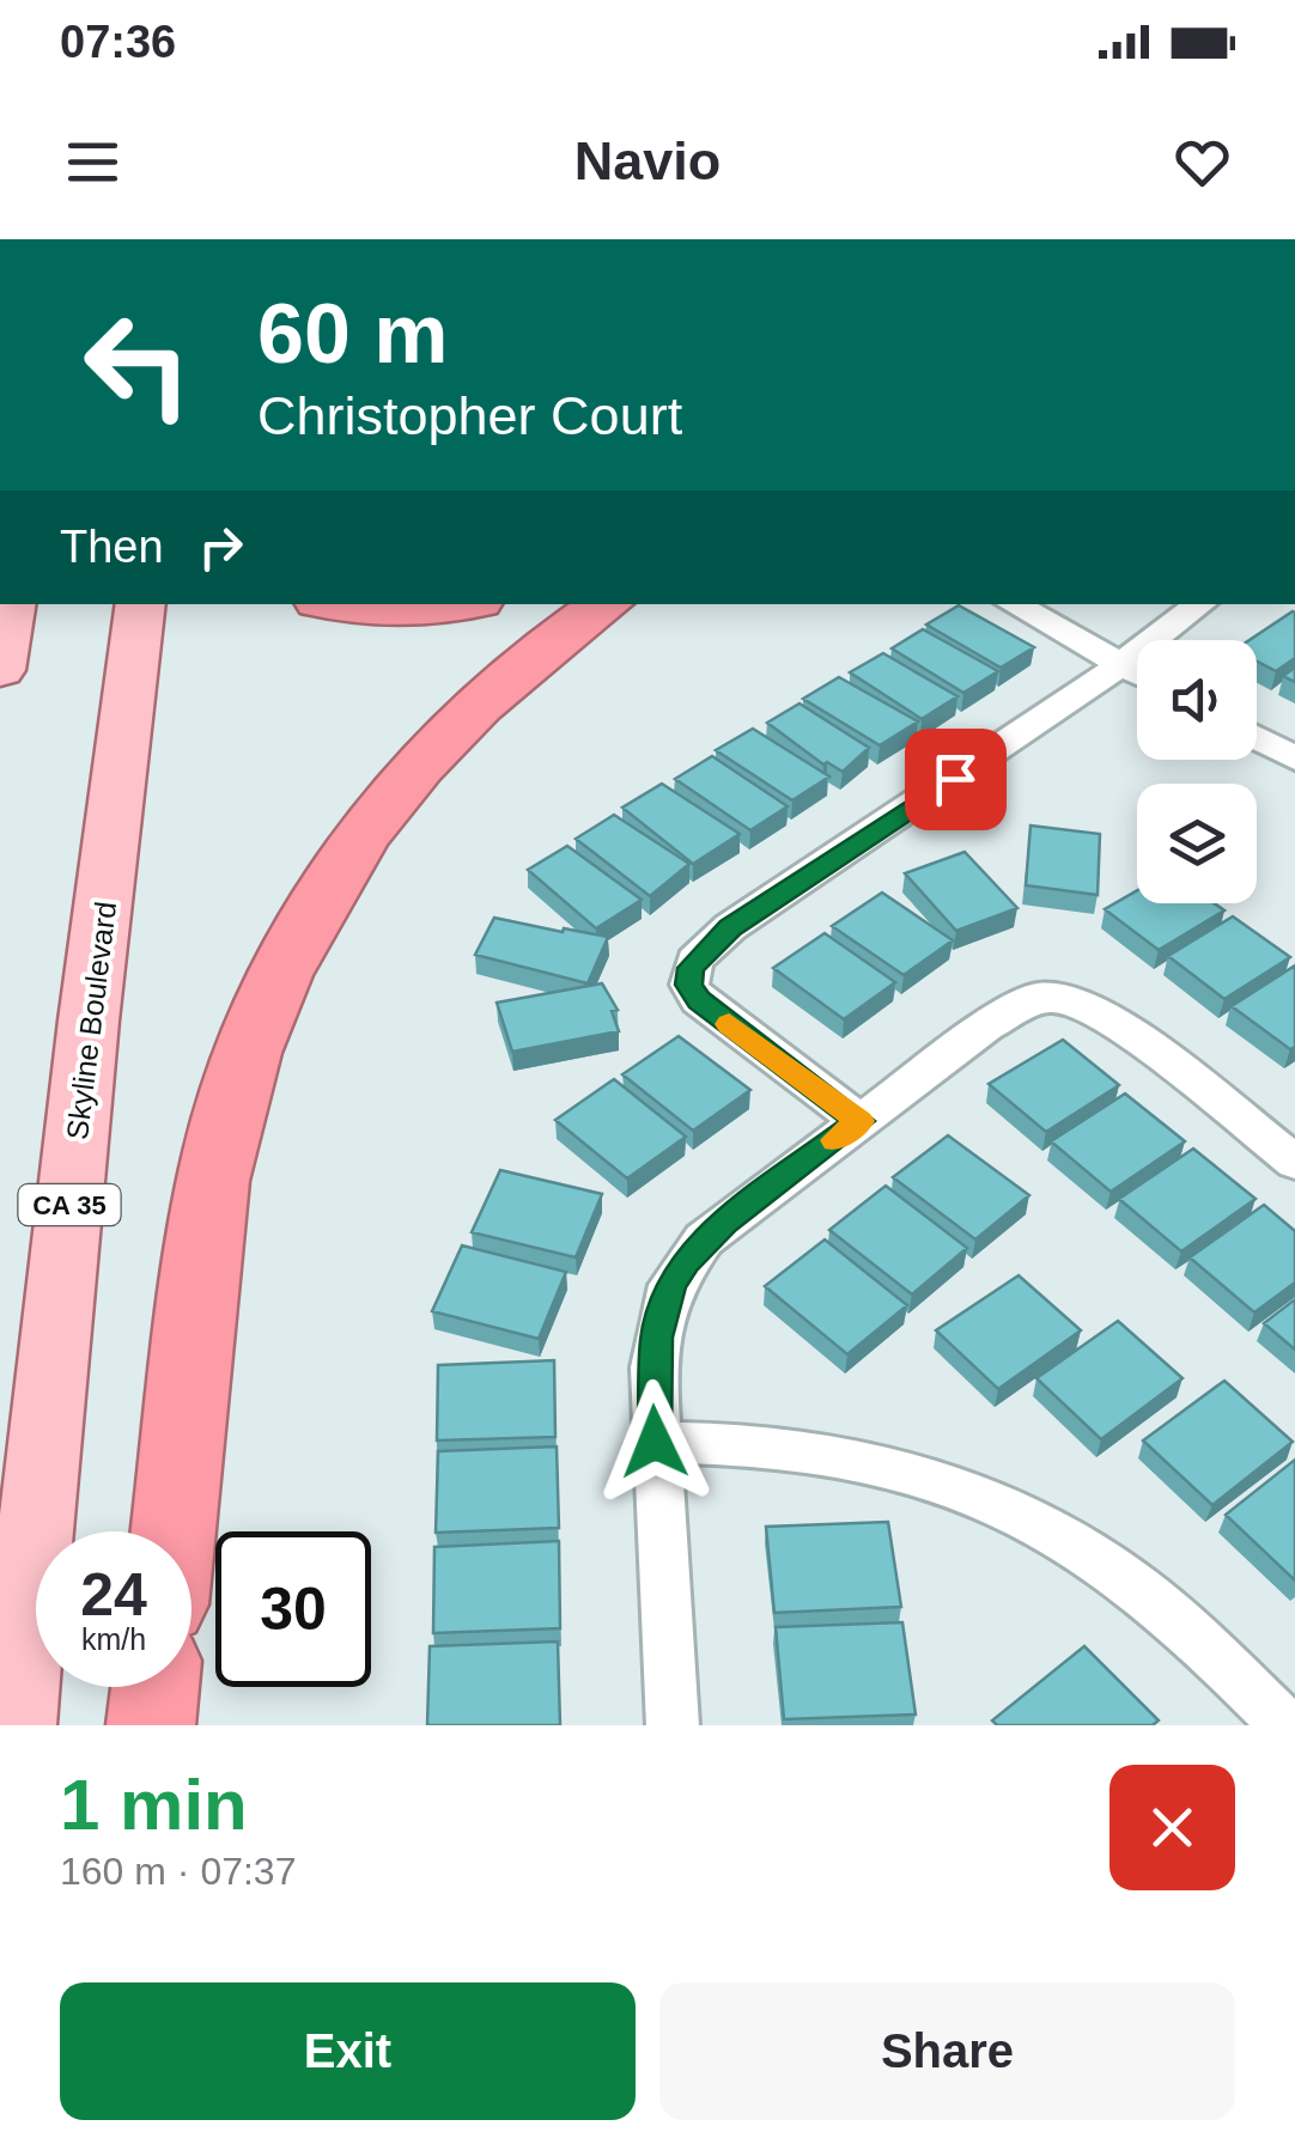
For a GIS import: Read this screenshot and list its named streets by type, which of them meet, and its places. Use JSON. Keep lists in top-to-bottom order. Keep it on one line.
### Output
{"streets":{"main road":["Skyline Boulevard","CA 35"]},"page":{"status":"07:36","header":"Navio","turn":["60 m","Christopher Court"],"then":"Then","speed":"24 km/h","limit":"30","heading":["1 min","160 m · 07:37"],"buttons":["Exit","Share"]}}
